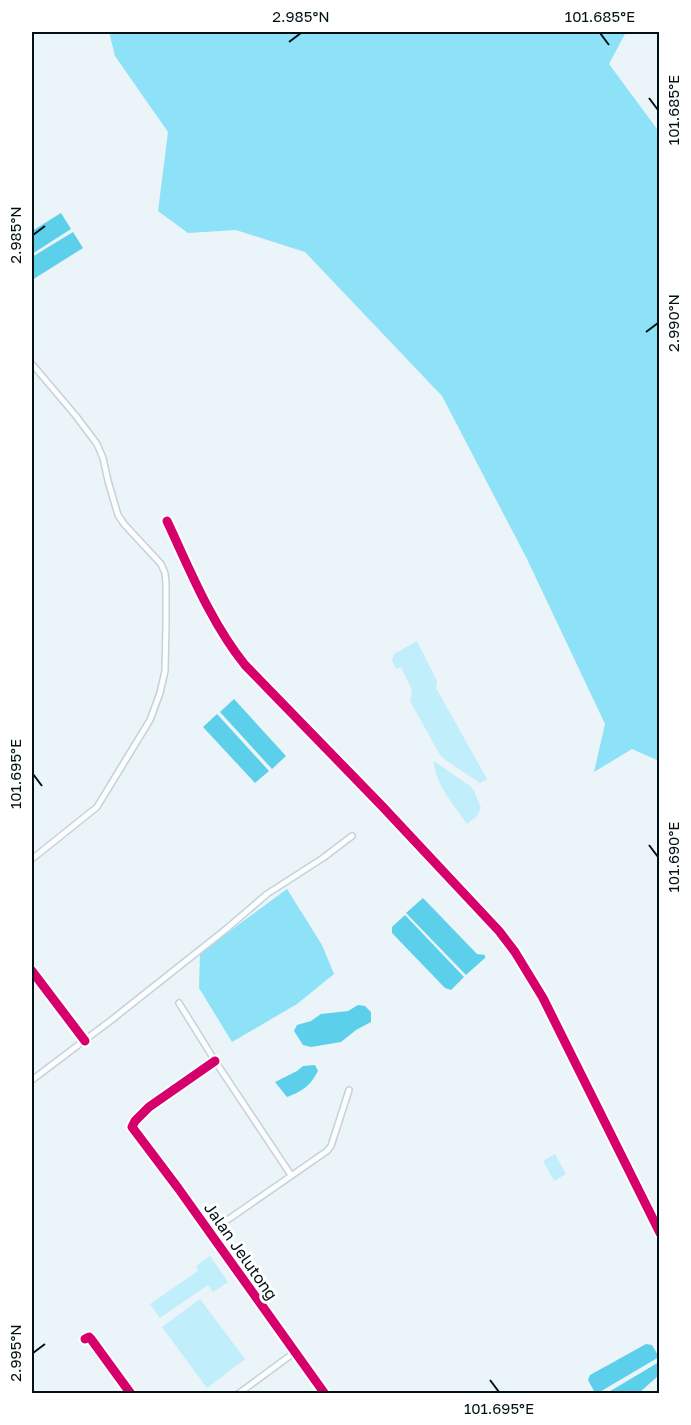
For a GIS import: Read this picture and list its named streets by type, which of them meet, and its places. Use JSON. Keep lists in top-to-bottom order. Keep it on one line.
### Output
{"streets":{"street":["Jalan Jelutong"]},"coordinates":["2.985°N","101.685°E","2.990°N","101.695°E","101.690°E","2.995°N"]}
